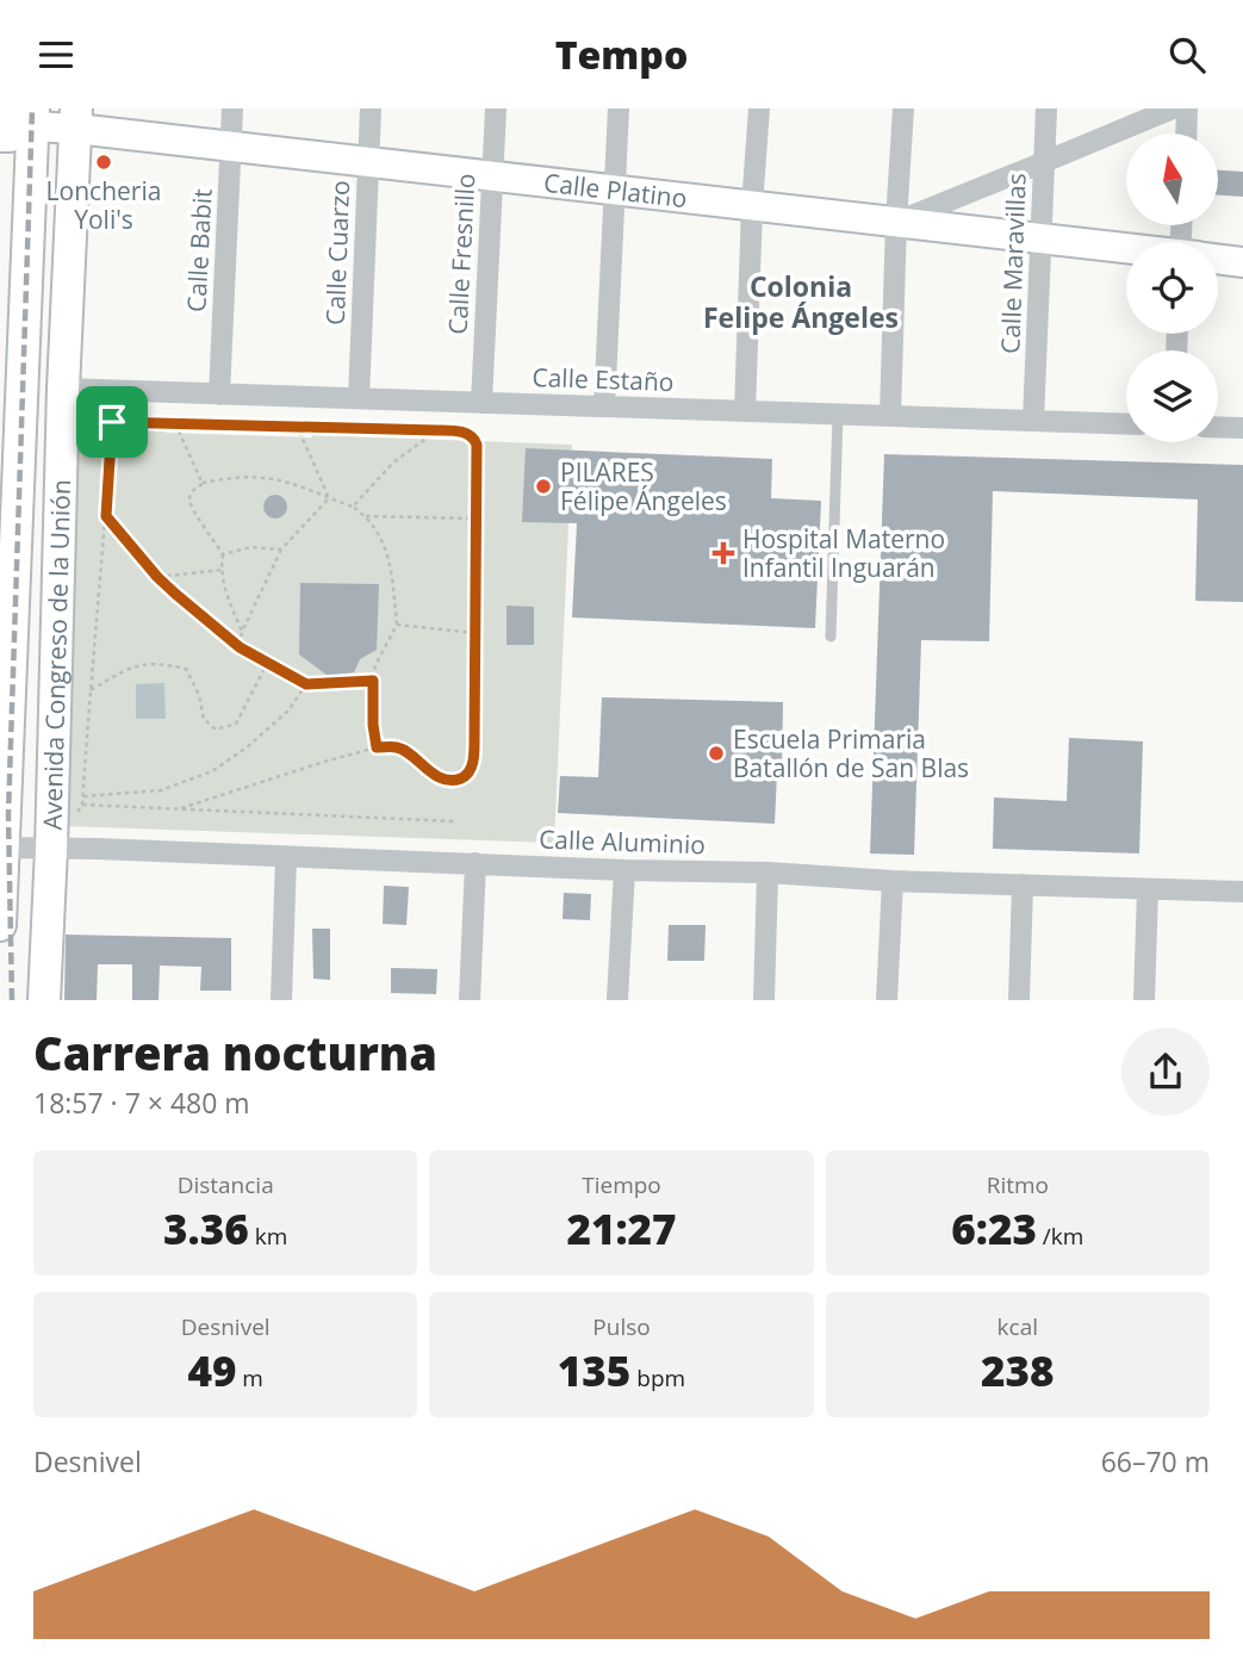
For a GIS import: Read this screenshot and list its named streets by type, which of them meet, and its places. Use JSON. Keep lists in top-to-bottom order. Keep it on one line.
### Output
{"streets":{"main road":["Avenida Congreso de la Unión"],"street":["Calle Platino","Calle Babit","Calle Cuarzo","Calle Fresnillo","Calle Maravillas","Calle Estaño","Calle Aluminio"]},"crossings":[["Calle Platino","Calle Babit"],["Calle Platino","Calle Cuarzo"],["Calle Platino","Calle Fresnillo"],["Calle Platino","Calle Maravillas"],["Calle Platino","Avenida Congreso de la Unión"],["Calle Babit","Calle Estaño"],["Calle Cuarzo","Calle Estaño"],["Calle Fresnillo","Calle Estaño"],["Calle Maravillas","Calle Estaño"],["Calle Estaño","Avenida Congreso de la Unión"],["Avenida Congreso de la Unión","Calle Aluminio"]],"districts":["Colonia Felipe Ángeles"],"places":{"other":["Loncheria Yoli's","PILARES Félipe Ángeles","Escuela Primaria Batallón de San Blas"],"health":["Hospital Materno Infantil Inguarán"]},"north":"top","page":{"header":"Tempo","heading":["Carrera nocturna","18:57 · 7 × 480 m"],"stats":[["Distancia","3.36 km"],["Tiempo","21:27"],["Ritmo","6:23 /km"],["Desnivel","49 m"],["Pulso","135 bpm"],["kcal","238"]],"chart":["Desnivel","66–70 m"]}}
